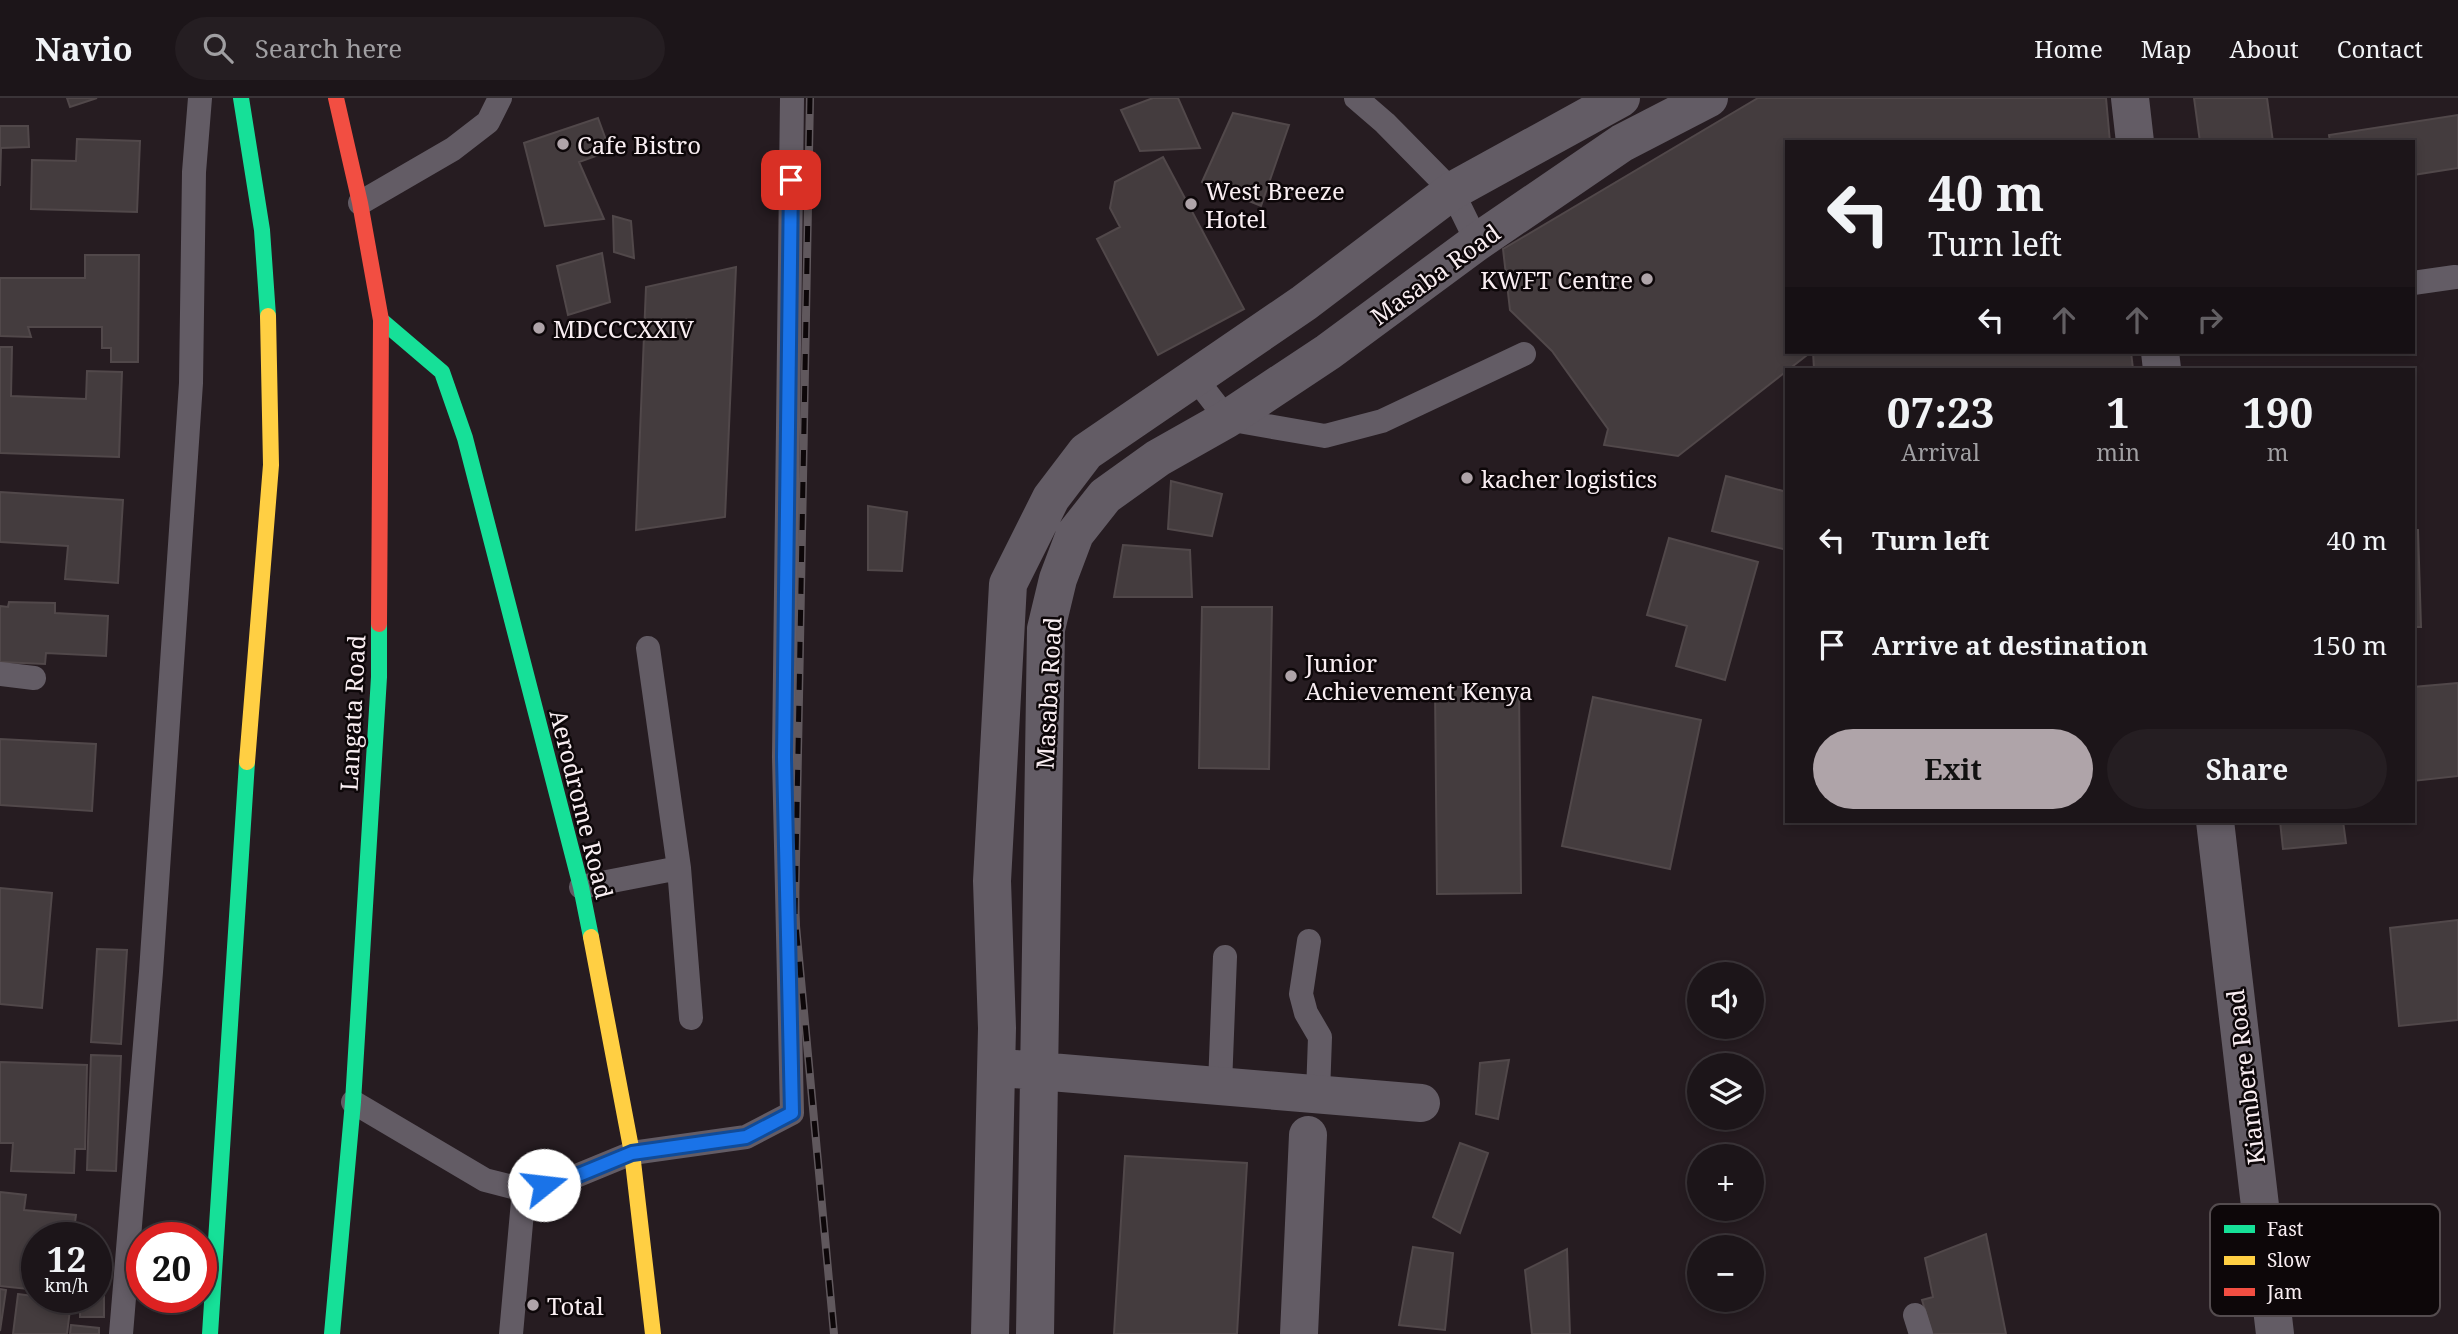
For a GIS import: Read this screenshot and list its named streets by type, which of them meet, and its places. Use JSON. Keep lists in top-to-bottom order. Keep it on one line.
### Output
{"streets":{"main road":["Langata Road","Aerodrome Road"],"street":["Masaba Road","Kiambere Road"]},"crossings":[["Langata Road","Aerodrome Road"]],"places":["Cafe Bistro","West Breeze Hotel","KWFT Centre","MDCCCXXIV","kacher logistics","Junior Achievement Kenya","Total"],"legend":["Fast","Slow","Jam"],"page":{"header":"Navio","search":"Search here","nav":["Home","Map","About","Contact"],"turn":["40 m","Turn left"],"eta":["07:23","Arrival","1","min","190","m"],"list":[{"name":"Turn left","value":"40 m"},{"name":"Arrive at destination","value":"150 m"}],"buttons":["Exit","Share"],"map_buttons":["+","−"],"speed":"12 km/h","limit":"20"}}
